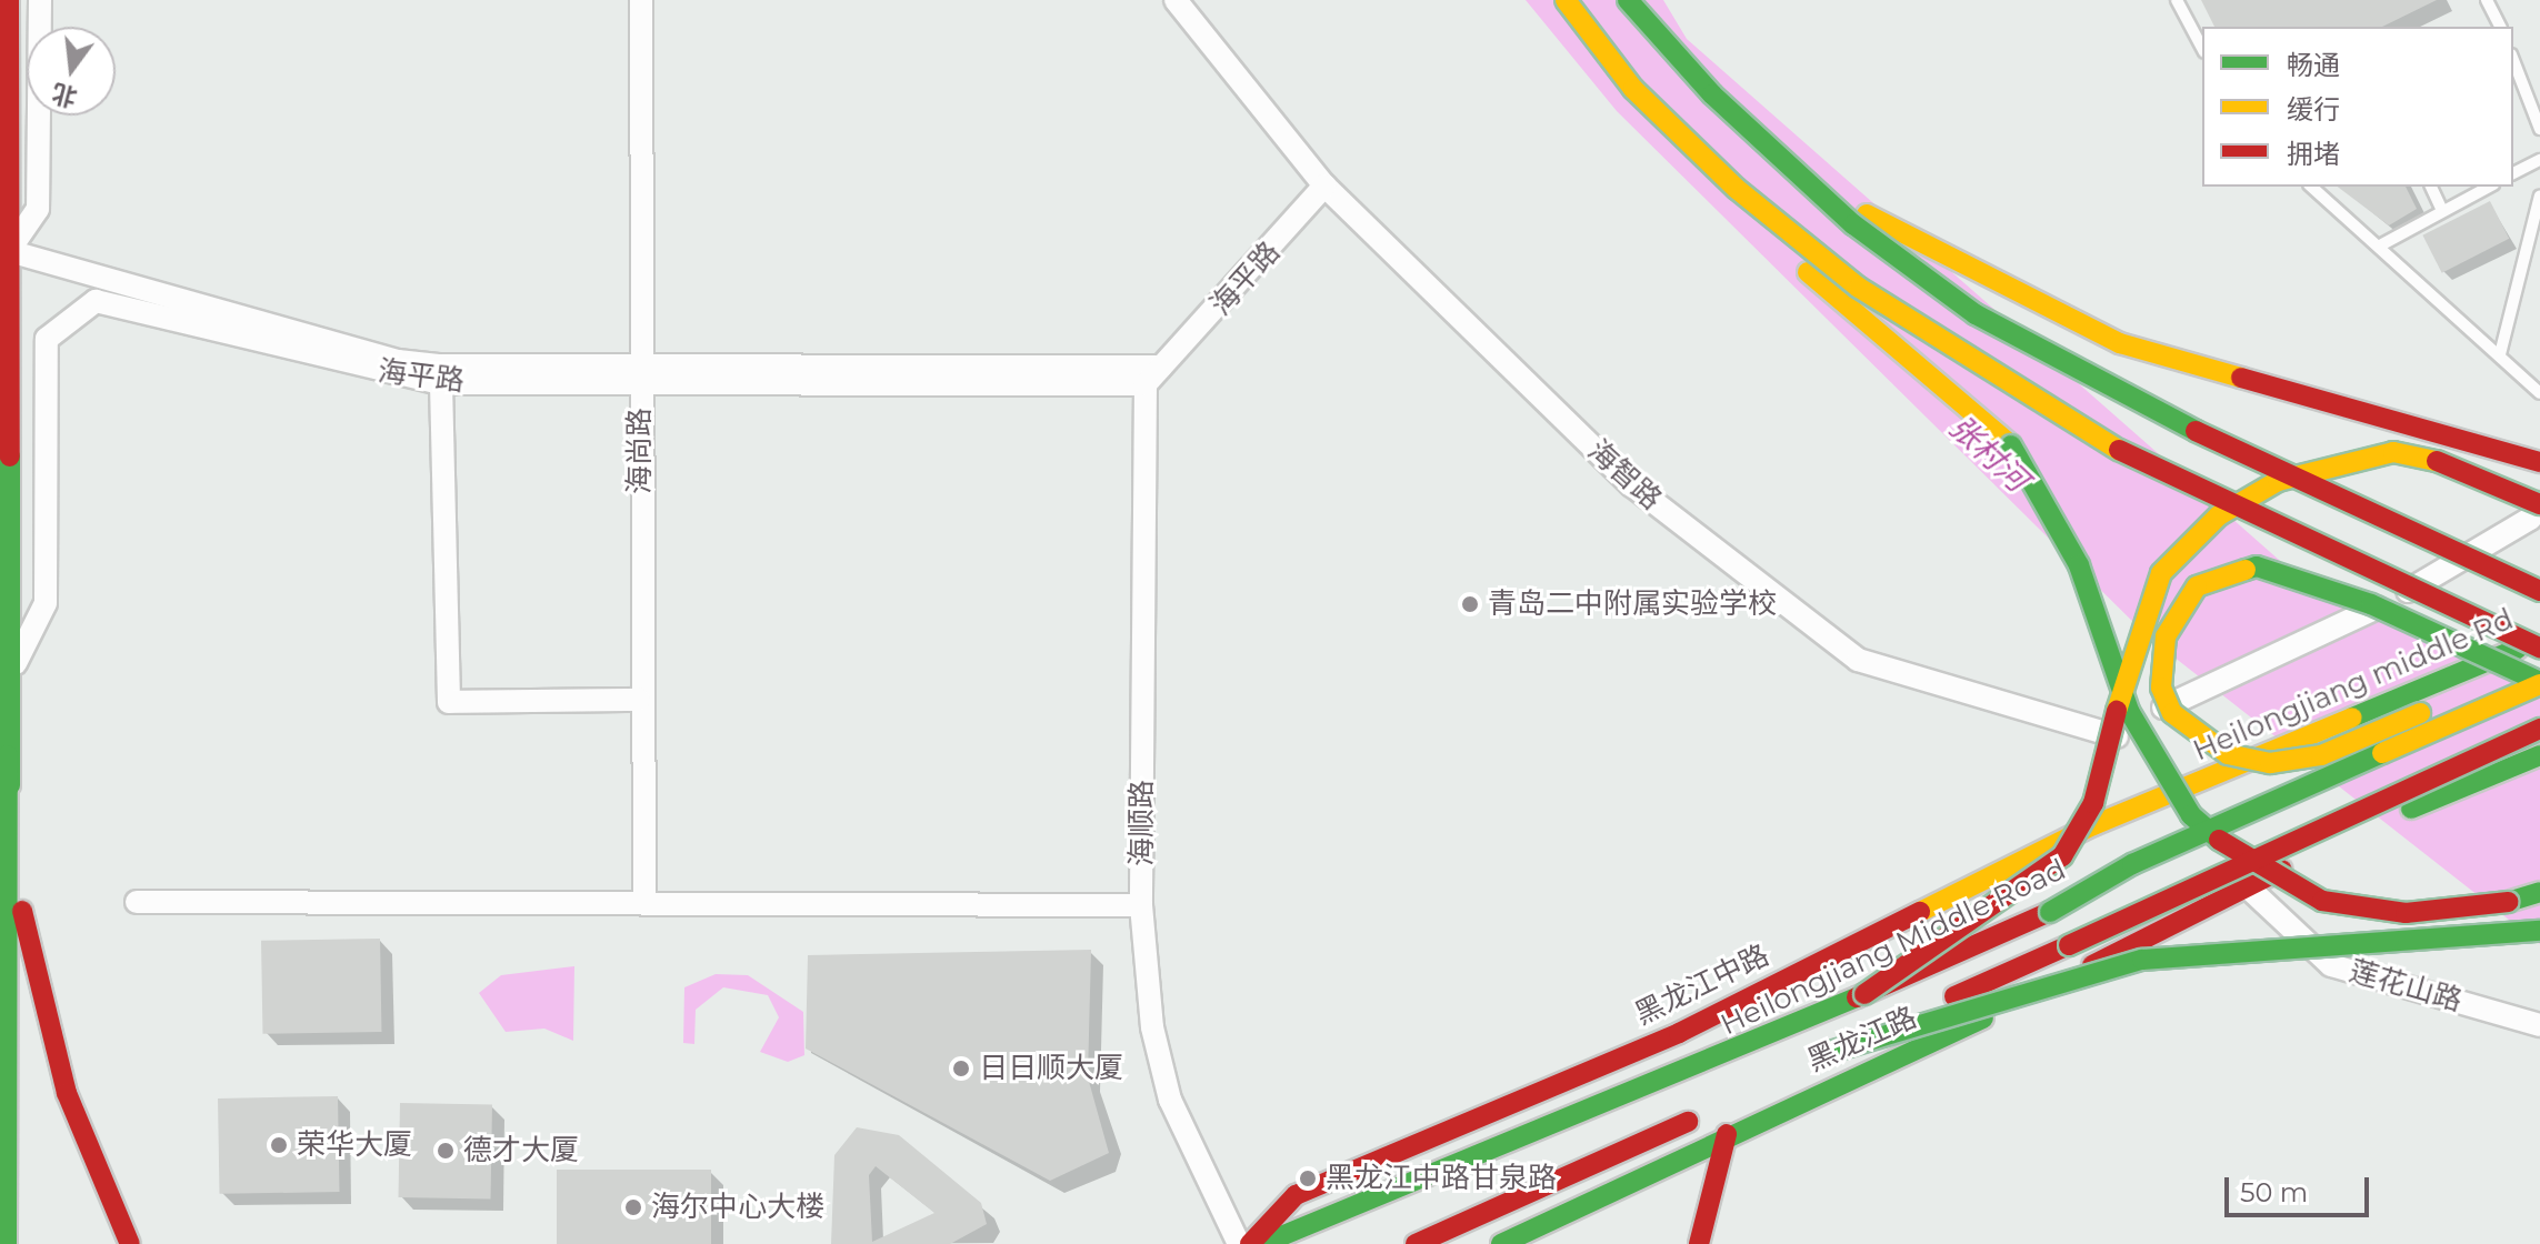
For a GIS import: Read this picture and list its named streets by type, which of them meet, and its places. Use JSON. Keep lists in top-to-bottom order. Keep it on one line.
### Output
{"streets":{"main road":["Heilongjiang middle Rd","Heilongjiang Middle Road","黑龙江中路","黑龙江路"],"street":["海平路","海尚路","海智路","海顺路","莲花山路"]},"crossings":[["海平路","海尚路"],["海平路","海智路"],["海平路","海顺路"],["海智路","Heilongjiang middle Rd"],["海智路","黑龙江中路"],["海智路","莲花山路"],["Heilongjiang middle Rd","黑龙江中路"],["Heilongjiang middle Rd","莲花山路"],["黑龙江中路","莲花山路"],["莲花山路","黑龙江路"]],"water":["张村河"],"places":["青岛二中附属实验学校","日日顺大厦","荣华大厦","德才大厦","黑龙江中路甘泉路","海尔中心大楼"],"legend":["畅通","缓行","拥堵"],"scale_bar":"50 m","north":"bottom"}
